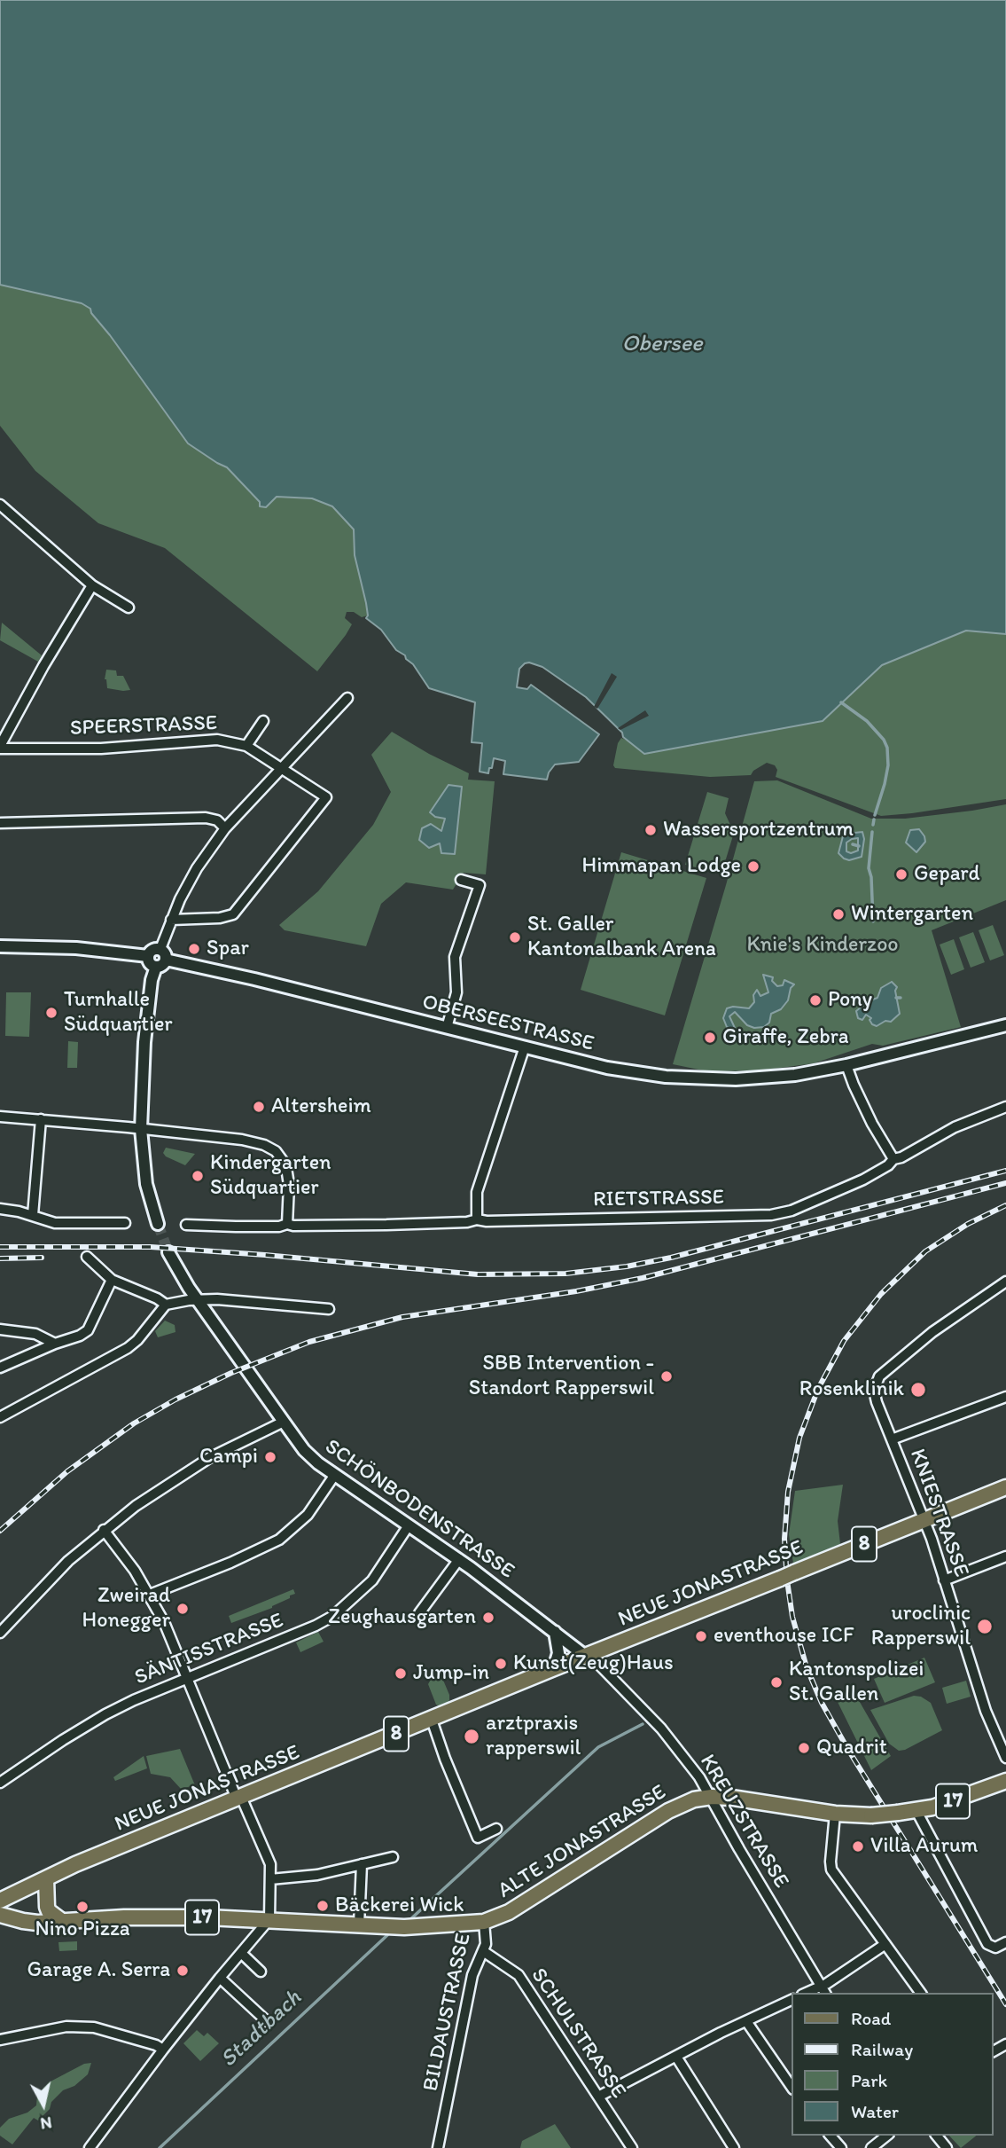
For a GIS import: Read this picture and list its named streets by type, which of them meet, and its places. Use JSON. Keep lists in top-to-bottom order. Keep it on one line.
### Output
{"streets":{"main road":["8","NEUE JONASTRASSE","17","ALTE JONASTRASSE"],"street":["SPEERSTRASSE","OBERSEESTRASSE","RIETSTRASSE","SCHÖNBODENSTRASSE","KNIESTRASSE","SÄNTISSTRASSE","KREUZSTRASSE","BILDAUSTRASSE","SCHULSTRASSE"]},"crossings":[["SCHÖNBODENSTRASSE","NEUE JONASTRASSE"],["SCHÖNBODENSTRASSE","SÄNTISSTRASSE"],["SCHÖNBODENSTRASSE","KREUZSTRASSE"],["KNIESTRASSE","NEUE JONASTRASSE"],["NEUE JONASTRASSE","KREUZSTRASSE"],["KREUZSTRASSE","ALTE JONASTRASSE"],["ALTE JONASTRASSE","BILDAUSTRASSE"],["BILDAUSTRASSE","SCHULSTRASSE"]],"water":["Obersee","Stadtbach"],"parks":["Knie's Kinderzoo"],"places":["Wassersportzentrum","Himmapan Lodge","Gepard","Wintergarten","St. Galler Kantonalbank Arena","Spar","Pony","Turnhalle Südquartier","Giraffe, Zebra","Altersheim","Kindergarten Südquartier","SBB Intervention - Standort Rapperswil","Rosenklinik","Campi","Zweirad Honegger","Zeughausgarten","uroclinic Rapperswil","eventhouse ICF","Kunst(Zeug)Haus","Jump-in","Kantonspolizei St. Gallen","arztpraxis rapperswil","Quadrit","Villa Aurum","Bäckerei Wick","Nino Pizza","Garage A. Serra"],"legend":["Road","Railway","Park","Water"],"north":"bottom"}
